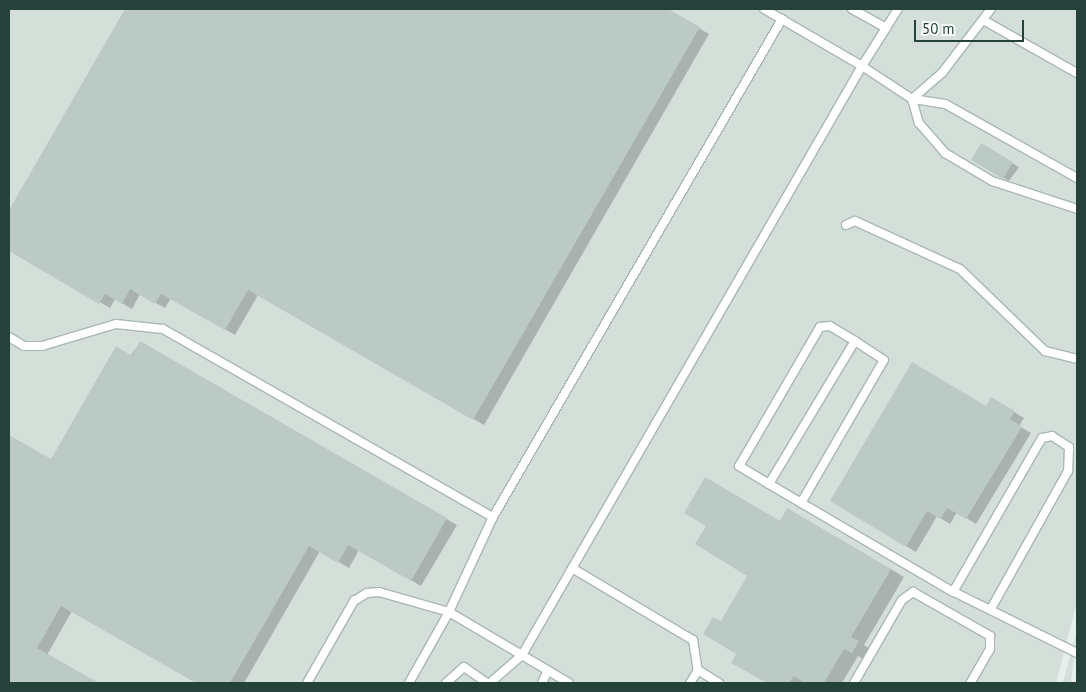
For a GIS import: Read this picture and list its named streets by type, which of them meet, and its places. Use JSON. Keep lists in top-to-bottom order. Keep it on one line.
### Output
{"scale_bar":"50 m"}
